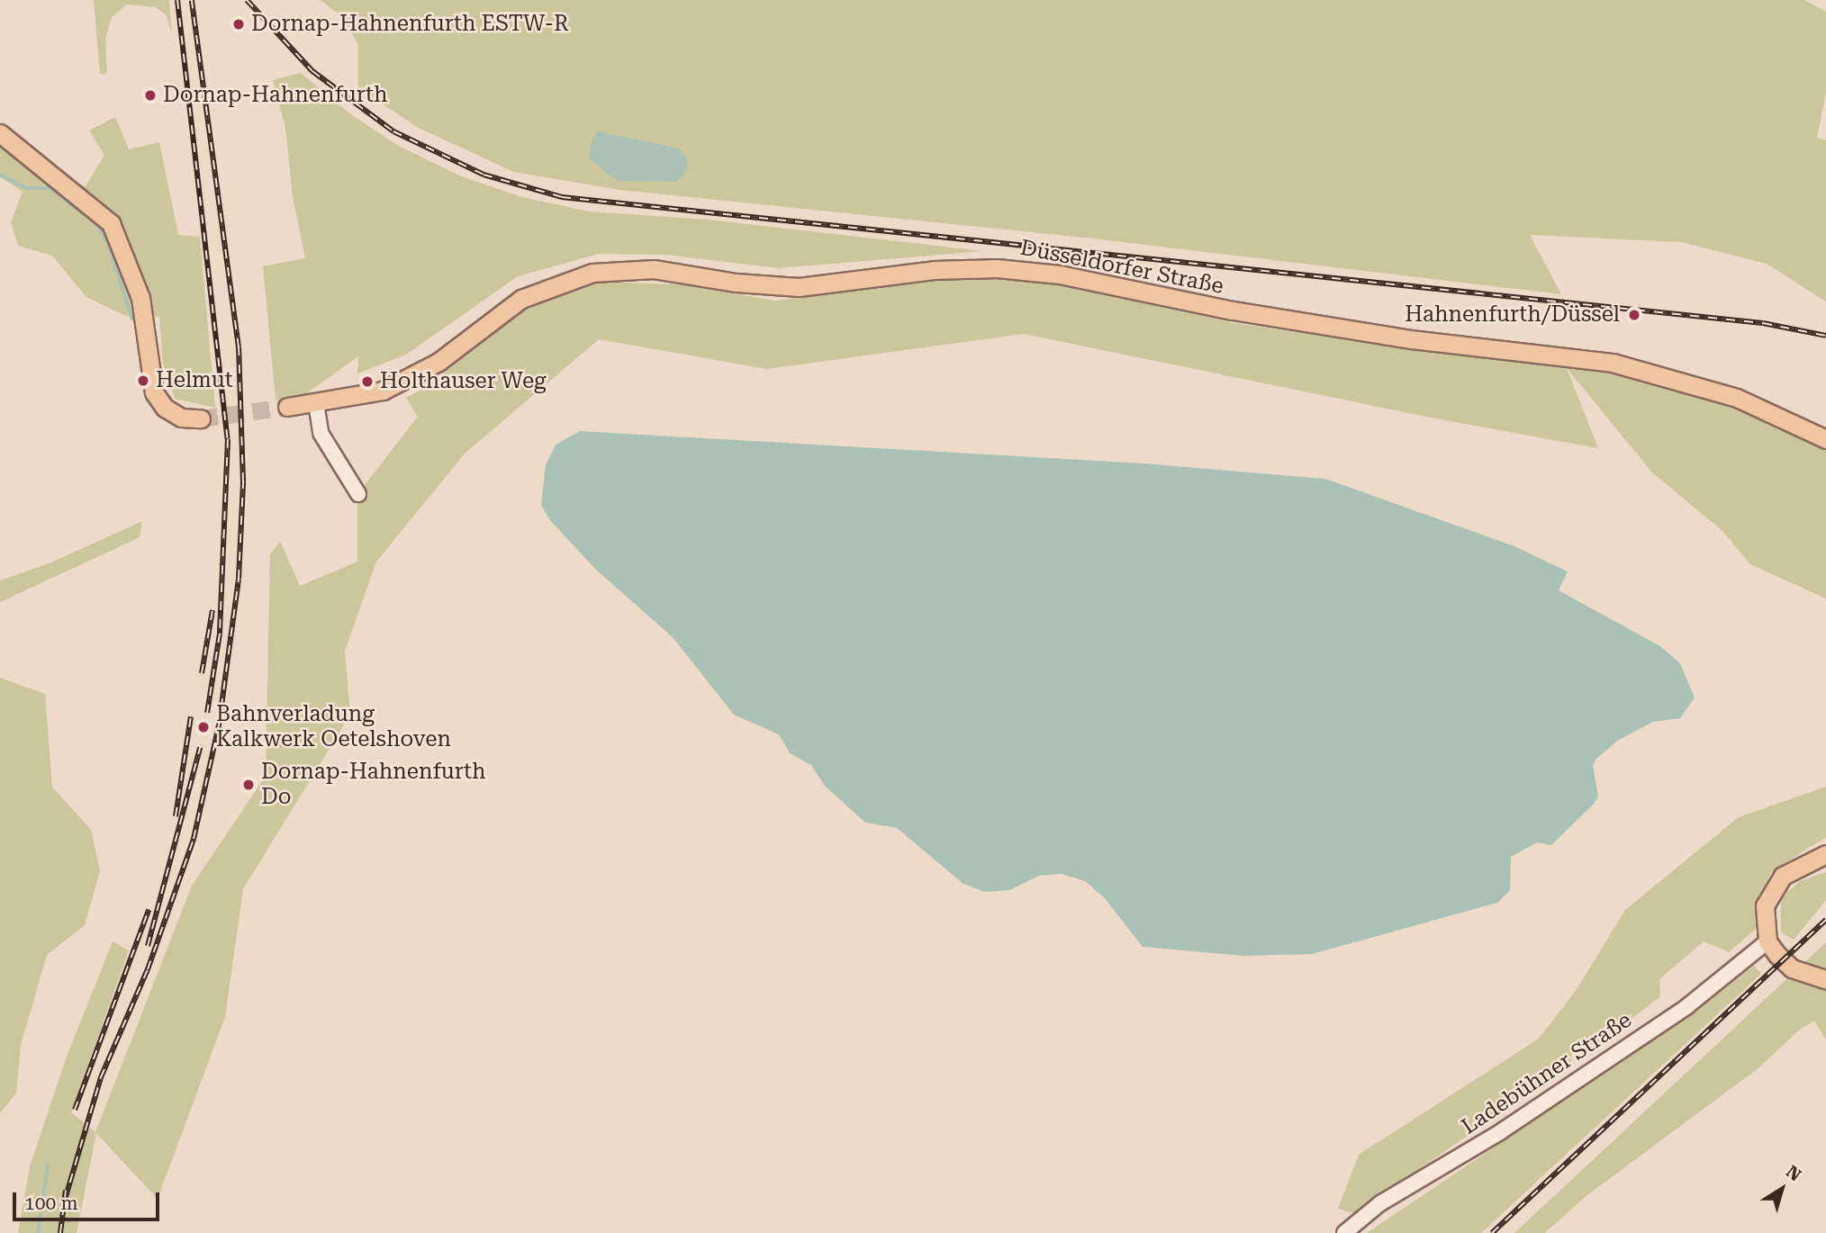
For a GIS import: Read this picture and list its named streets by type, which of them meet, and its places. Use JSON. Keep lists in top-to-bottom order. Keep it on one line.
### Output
{"streets":{"main road":["Düsseldorfer Straße"],"street":["Ladebühner Straße"]},"places":["Dornap-Hahnenfurth ESTW-R","Dornap-Hahnenfurth","Hahnenfurth/Düssel","Helmut","Holthauser Weg","Bahnverladung Kalkwerk Oetelshoven","Dornap-Hahnenfurth Do"],"scale_bar":"100 m","north":"top right"}
